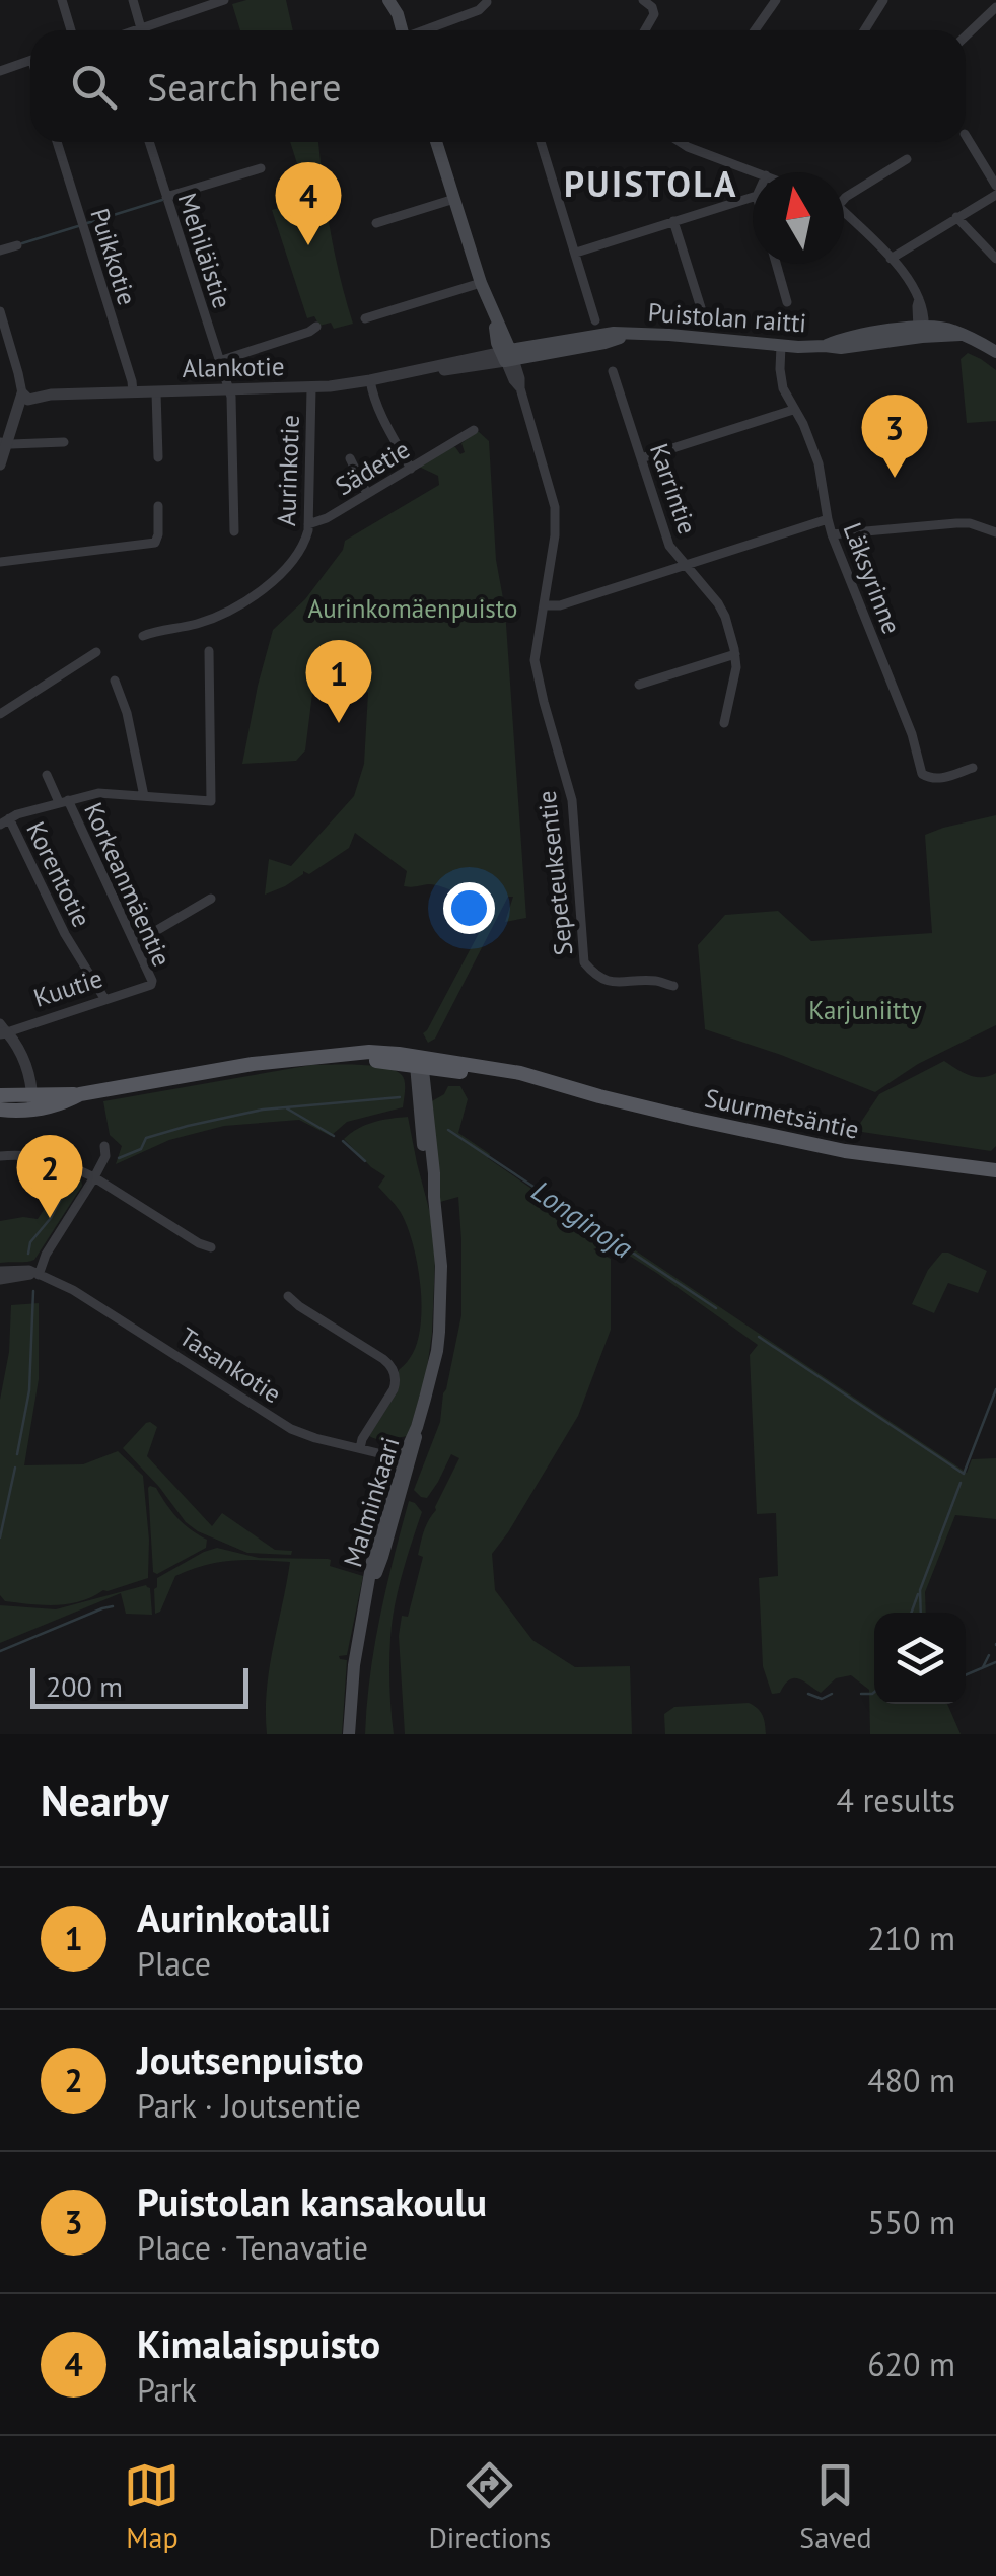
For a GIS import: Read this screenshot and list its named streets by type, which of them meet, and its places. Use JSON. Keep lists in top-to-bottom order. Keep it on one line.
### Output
{"streets":{"main road":["Puistolan raitti","Suurmetsäntie","Malminkaari"],"street":["Mehiläistie","Puikkotie","Alankotie","Sädetie","Aurinkotie","Karrintie","Läksyrinne","Sepeteuksentie","Korentotie","Korkeanmäentie","Kuutie","Tasankotie"]},"crossings":[["Mehiläistie","Alankotie"],["Puikkotie","Alankotie"],["Puistolan raitti","Alankotie"],["Puistolan raitti","Läksyrinne"],["Puistolan raitti","Sepeteuksentie"],["Alankotie","Aurinkotie"],["Alankotie","Sepeteuksentie"],["Sädetie","Aurinkotie"],["Korentotie","Kuutie"],["Korkeanmäentie","Kuutie"],["Suurmetsäntie","Malminkaari"],["Tasankotie","Malminkaari"]],"districts":["PUISTOLA"],"water":["Longinoja"],"parks":["Aurinkomäenpuisto","Karjuniitty"],"scale_bar":"200 m","north":"top","page":{"search":"Search here","pins":["4","3","1","2"],"scale":"200 m","heading":["Nearby","4 results"],"list":[{"mark":"1","name":"Aurinkotalli","note":"Place","value":"210 m"},{"mark":"2","name":"Joutsenpuisto","note":"Park · Joutsentie","value":"480 m"},{"mark":"3","name":"Puistolan kansakoulu","note":"Place · Tenavatie","value":"550 m"},{"mark":"4","name":"Kimalaispuisto","note":"Park","value":"620 m"}],"nav":["Map","Directions","Saved"]}}
